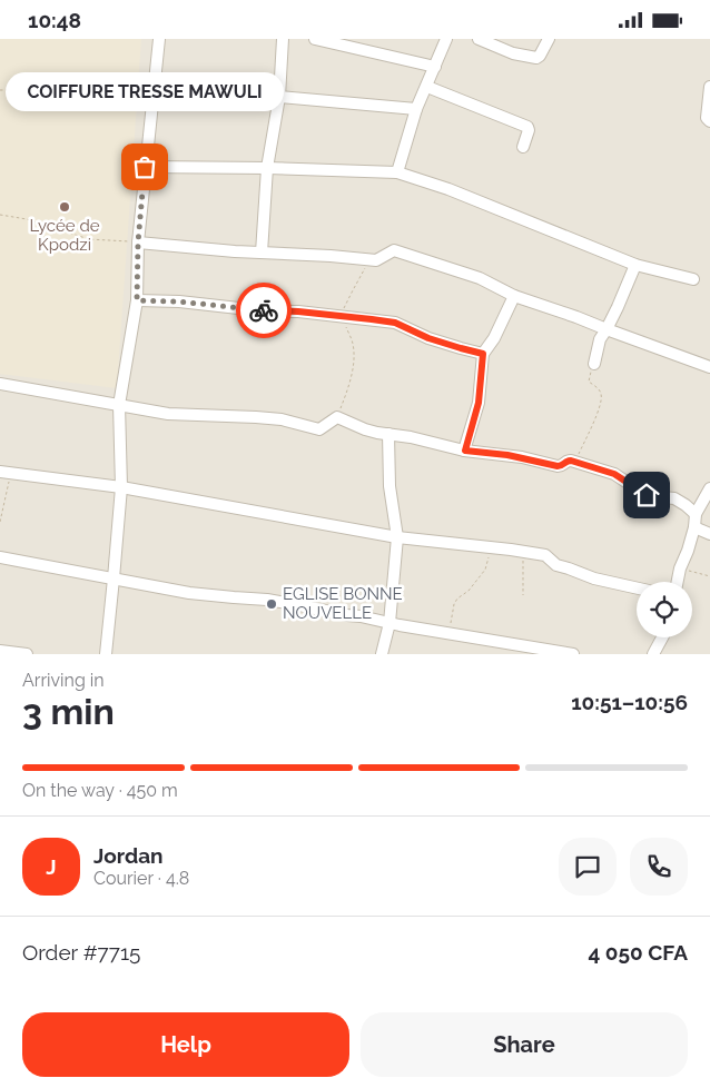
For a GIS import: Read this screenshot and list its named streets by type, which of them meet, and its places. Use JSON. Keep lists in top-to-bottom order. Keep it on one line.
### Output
{"places":["COIFFURE TRESSE MAWULI","Lycée de Kpodzi","EGLISE BONNE NOUVELLE"],"page":{"status":"10:48","bubble":"COIFFURE TRESSE MAWULI","heading":["3 min","Arriving in","10:51–10:56"],"panel":["Jordan","Courier · 4.8","Order #7715","4 050 CFA"],"bar":"On the way · 450 m","round":"J","buttons":["Help","Share"]}}
